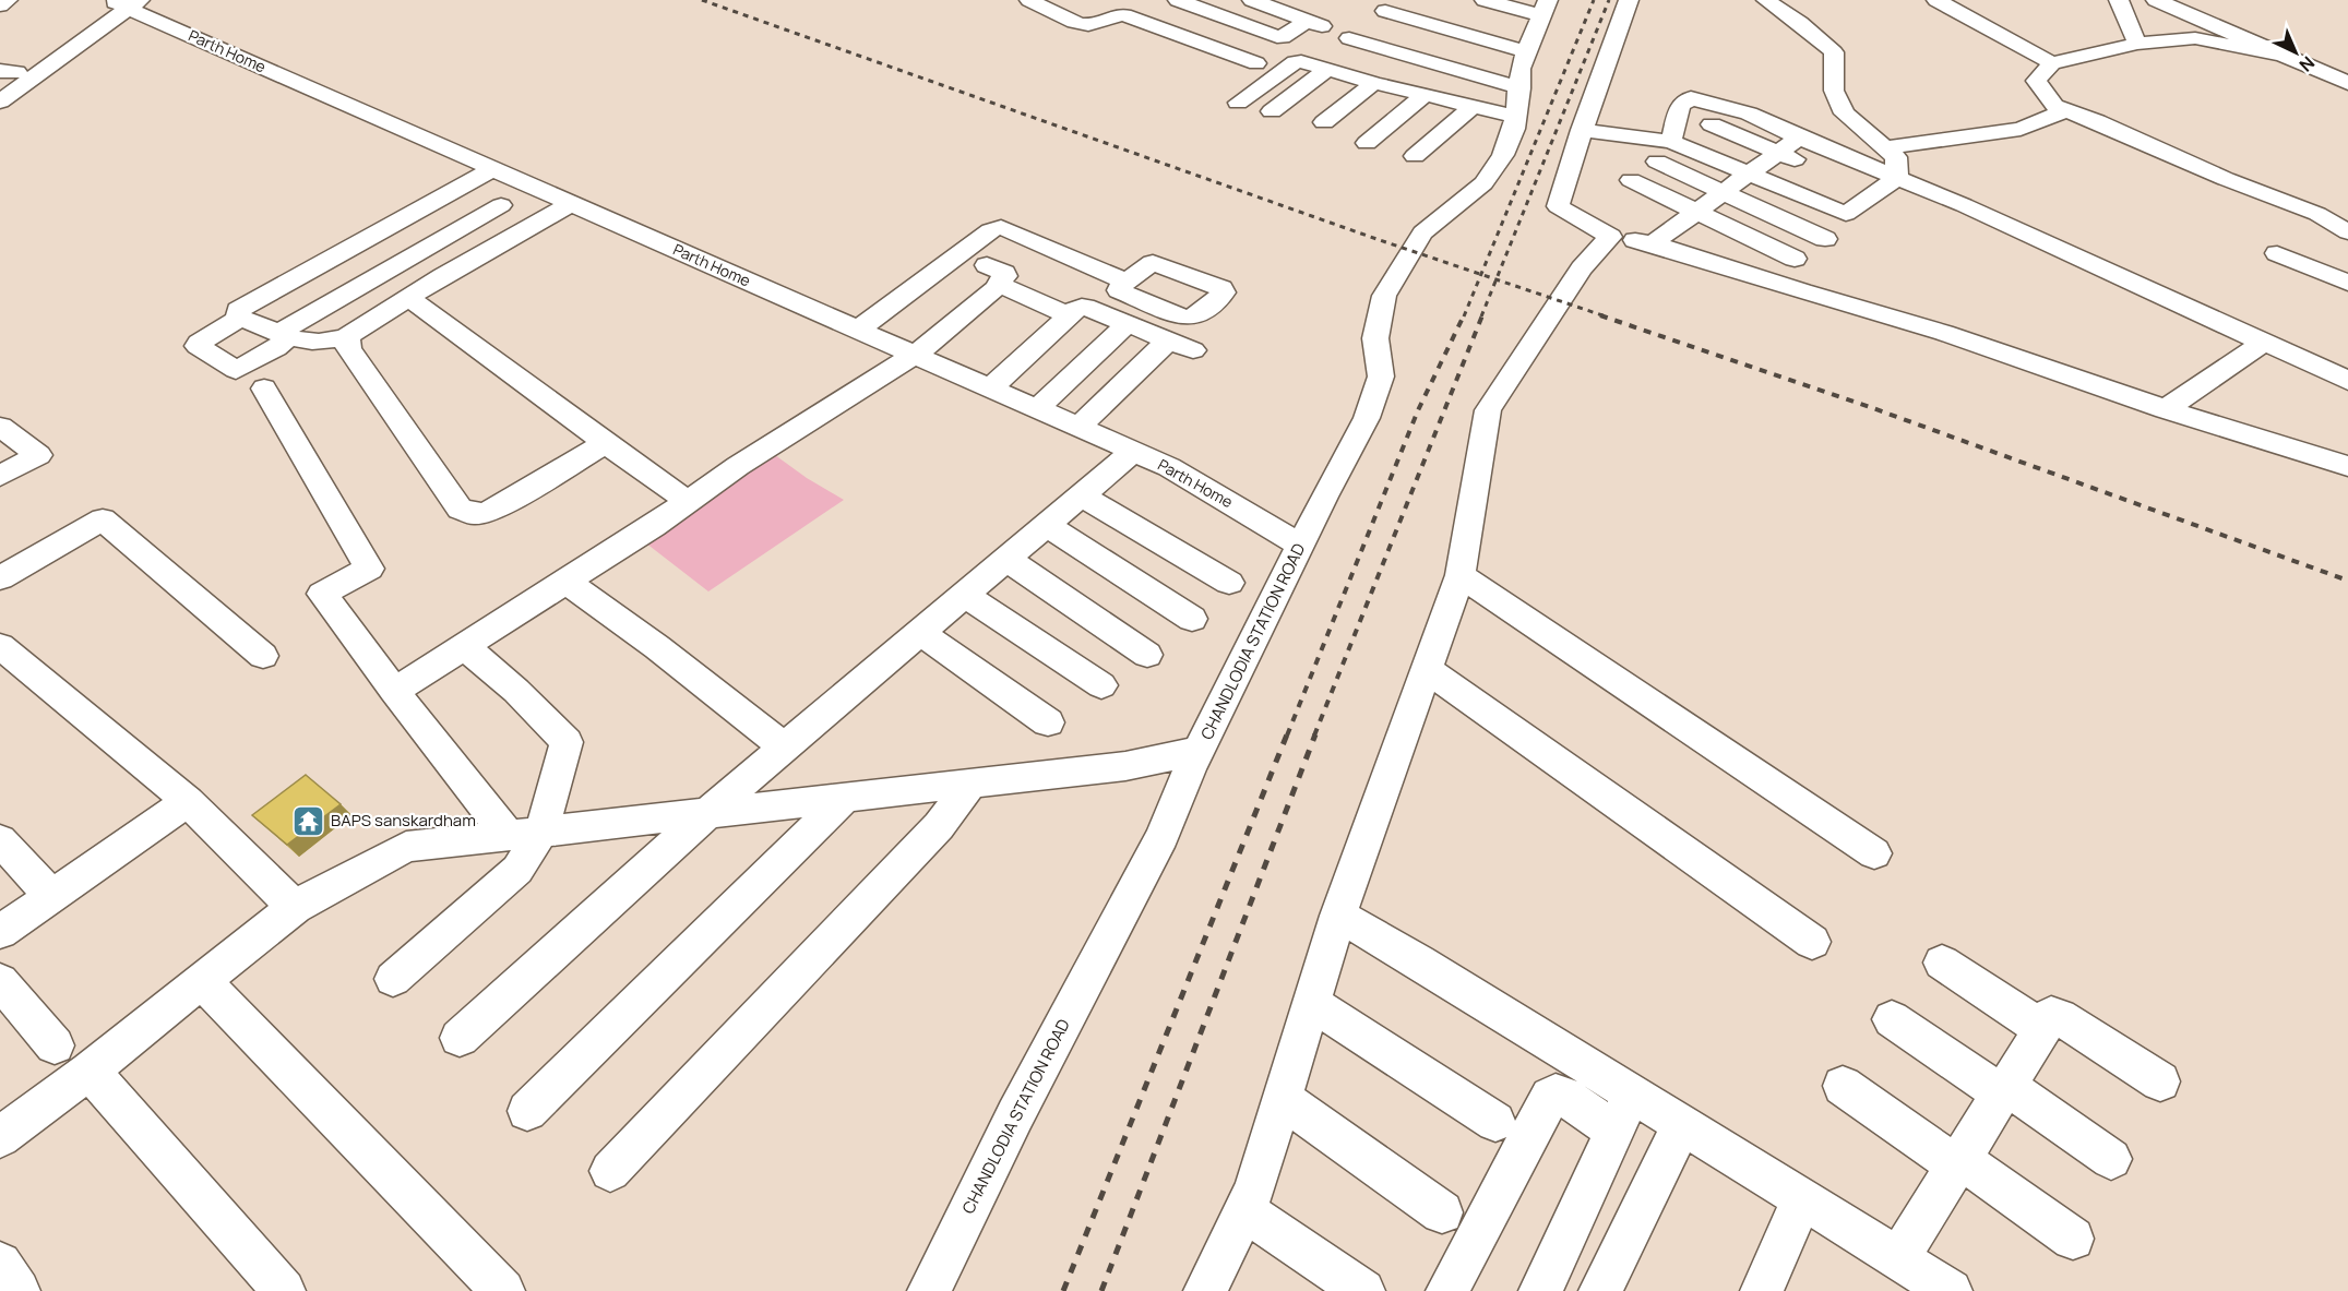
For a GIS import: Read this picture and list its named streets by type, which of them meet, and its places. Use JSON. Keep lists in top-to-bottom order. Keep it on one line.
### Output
{"streets":{"street":["Parth Home","CHANDLODIA STATION ROAD"]},"crossings":[["Parth Home","CHANDLODIA STATION ROAD"]],"places":{"temple":["BAPS sanskardham"]},"north":"bottom right"}
